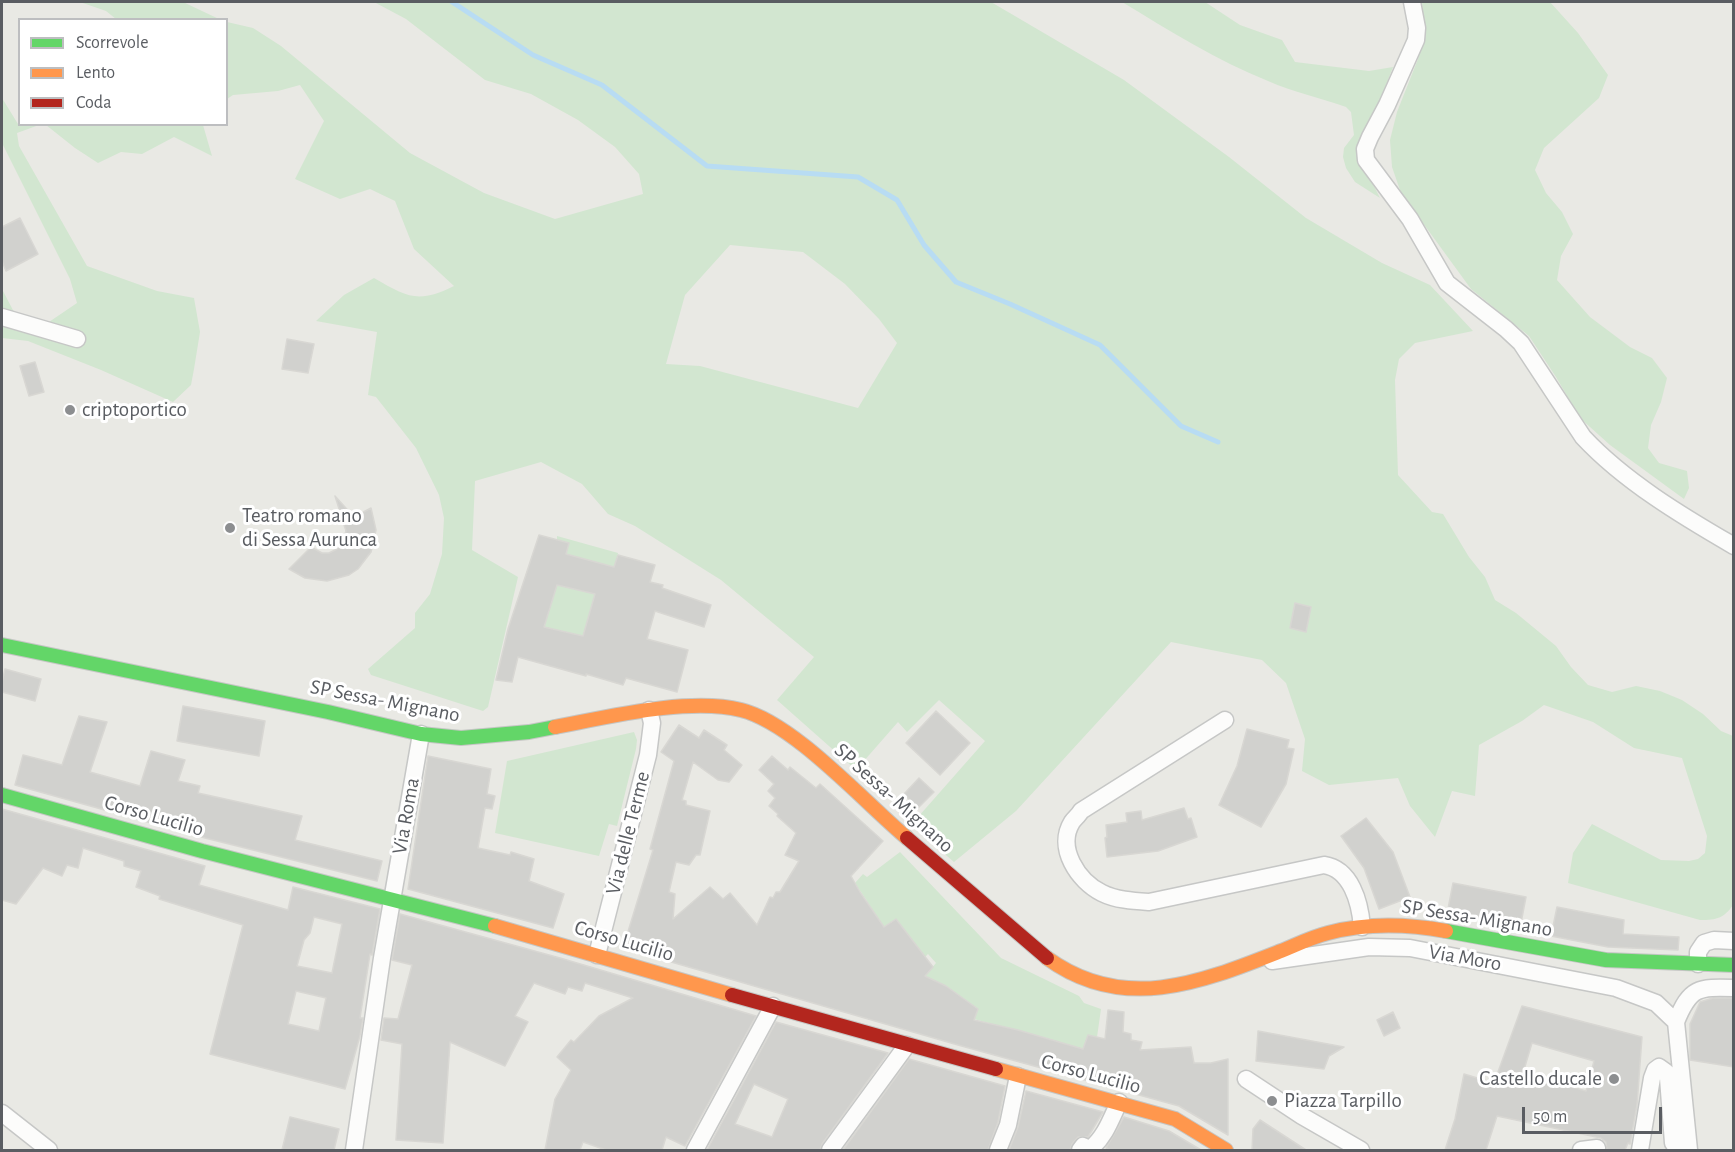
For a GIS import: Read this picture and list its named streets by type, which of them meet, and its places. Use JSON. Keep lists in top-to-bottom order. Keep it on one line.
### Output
{"streets":{"street":["SP Sessa- Mignano","Corso Lucilio","Via Roma","Via delle Terme","Via Moro"]},"crossings":[["SP Sessa- Mignano","Via Roma"],["SP Sessa- Mignano","Via delle Terme"],["SP Sessa- Mignano","Via Moro"],["Corso Lucilio","Via Roma"],["Corso Lucilio","Via delle Terme"]],"places":["criptoportico","Teatro romano di Sessa Aurunca","Castello ducale","Piazza Tarpillo"],"legend":["Scorrevole","Lento","Coda"],"scale_bar":"50 m"}
